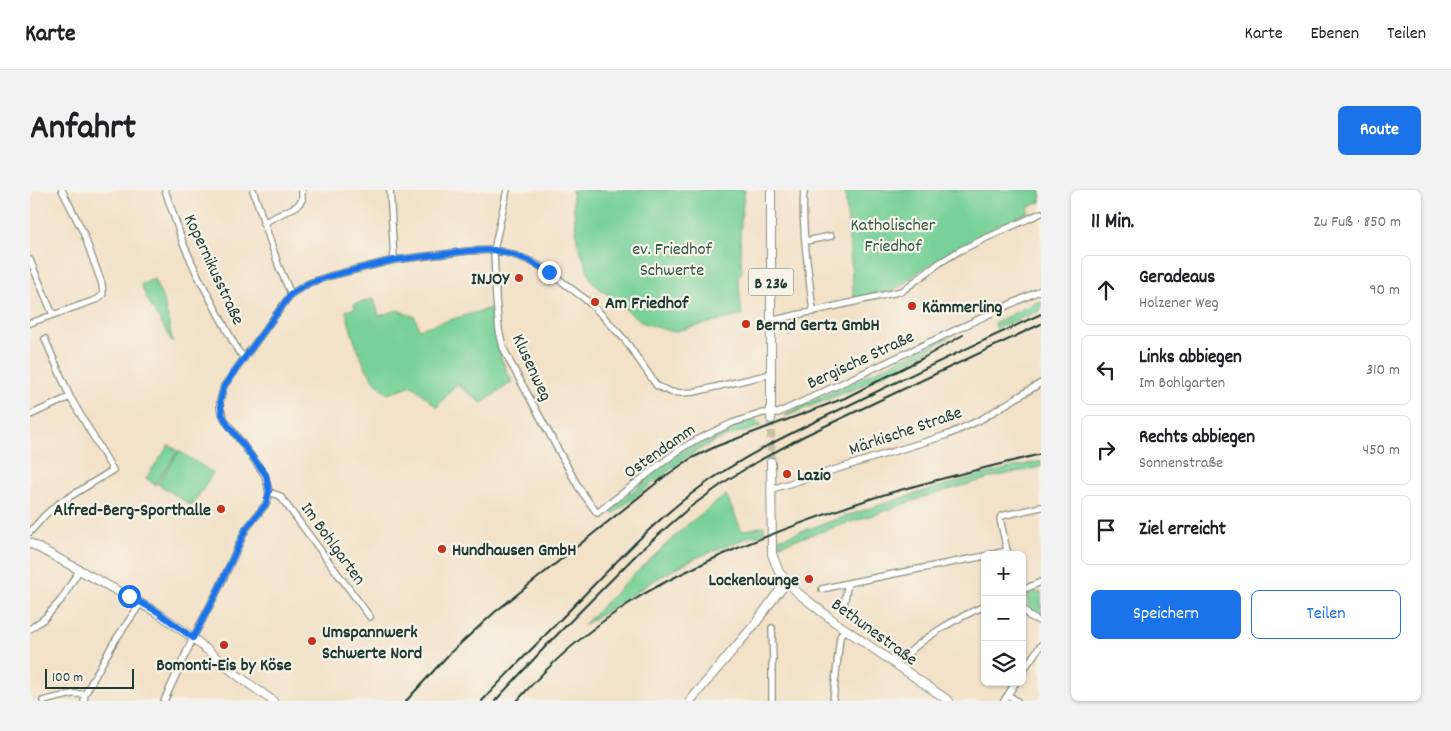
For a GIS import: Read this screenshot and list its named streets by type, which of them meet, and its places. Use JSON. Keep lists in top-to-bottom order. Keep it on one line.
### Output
{"streets":{"main road":["B 236","Bethunestraße"],"street":["Kopernikusstraße","Bergische Straße","Klusenweg","Märkische Straße","Ostendamm","Im Bohlgarten"]},"crossings":[["B 236","Bergische Straße"],["B 236","Ostendamm"],["Bergische Straße","Ostendamm"],["Klusenweg","Ostendamm"],["Märkische Straße","Bethunestraße"]],"parks":["Katholischer Friedhof","ev. Friedhof Schwerte"],"places":["INJOY","Am Friedhof","Kämmerling","Bernd Gertz GmbH","Lazio","Alfred-Berg-Sporthalle","Hundhausen GmbH","Lockenlounge","Umspannwerk Schwerte Nord","Bomonti-Eis by Köse"],"scale_bar":"100 m","page":{"header":"Karte","nav":["Karte","Ebenen","Teilen"],"title":"Anfahrt","buttons":["Route",["Speichern","Teilen"]],"heading":["11 Min.","Zu Fuß · 850 m"],"list":[["Geradeaus","Holzener Weg","90 m"],["Links abbiegen","Im Bohlgarten","310 m"],["Rechts abbiegen","Sonnenstraße","450 m"],"Ziel erreicht"],"map_buttons":["+","−"],"scale":"100 m"}}
